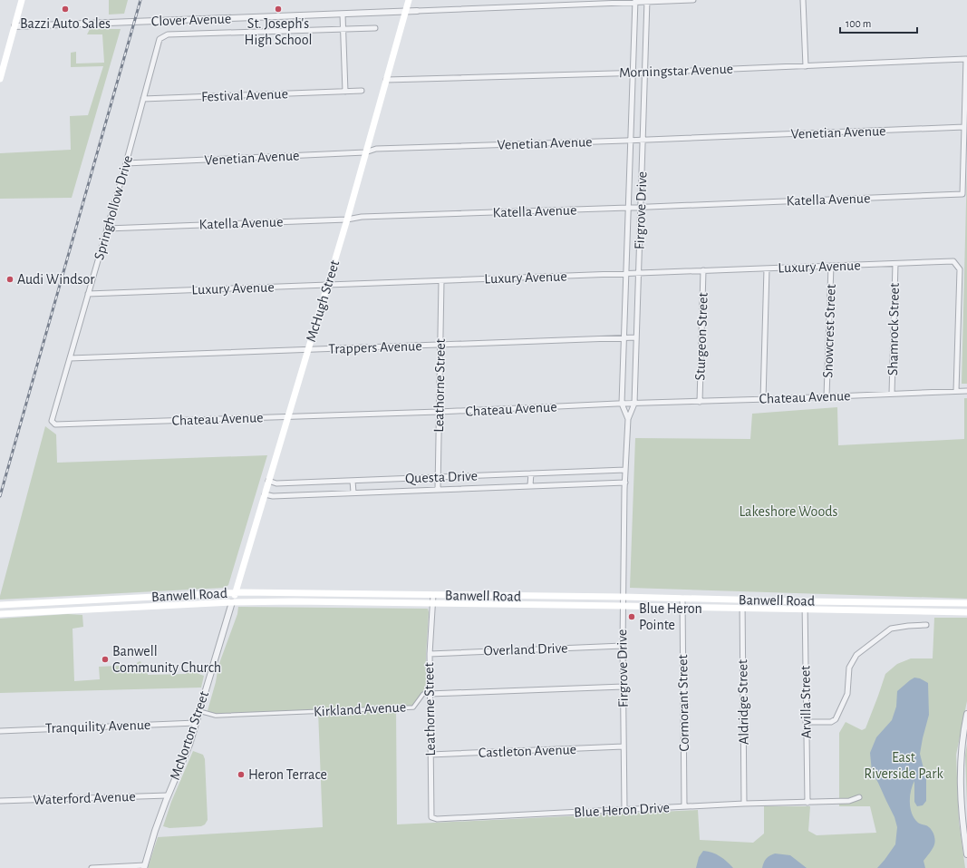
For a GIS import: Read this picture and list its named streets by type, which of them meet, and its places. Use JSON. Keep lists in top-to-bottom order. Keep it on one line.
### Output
{"streets":{"main road":["McHugh Street","Banwell Road"],"street":["Clover Avenue","Morningstar Avenue","Festival Avenue","Venetian Avenue","Katella Avenue","Springhollow Drive","Firgrove Drive","Luxury Avenue","Shamrock Street","Snowcrest Street","Sturgeon Street","Trappers Avenue","Leathorne Street","Chateau Avenue","Questa Drive","Overland Drive","Aldridge Street","Arvilla Street","Cormorant Street","Kirkland Avenue","Tranquility Avenue","McNorton Street","Castleton Avenue","Waterford Avenue","Blue Heron Drive"]},"crossings":[["Clover Avenue","Springhollow Drive"],["Clover Avenue","Firgrove Drive"],["Clover Avenue","McHugh Street"],["Morningstar Avenue","Firgrove Drive"],["Morningstar Avenue","McHugh Street"],["Festival Avenue","Springhollow Drive"],["Venetian Avenue","Katella Avenue"],["Venetian Avenue","Springhollow Drive"],["Venetian Avenue","Firgrove Drive"],["Venetian Avenue","McHugh Street"],["Katella Avenue","Springhollow Drive"],["Katella Avenue","Firgrove Drive"],["Katella Avenue","McHugh Street"],["Springhollow Drive","Luxury Avenue"],["Springhollow Drive","Trappers Avenue"],["Springhollow Drive","Chateau Avenue"],["Firgrove Drive","Luxury Avenue"],["Firgrove Drive","Trappers Avenue"],["Firgrove Drive","Chateau Avenue"],["Firgrove Drive","Questa Drive"],["Firgrove Drive","Banwell Road"],["Firgrove Drive","Overland Drive"],["Firgrove Drive","Castleton Avenue"],["Firgrove Drive","Blue Heron Drive"],["Luxury Avenue","McHugh Street"],["Luxury Avenue","Shamrock Street"],["Luxury Avenue","Snowcrest Street"],["Luxury Avenue","Sturgeon Street"],["Luxury Avenue","Leathorne Street"],["Luxury Avenue","Chateau Avenue"],["McHugh Street","Trappers Avenue"],["McHugh Street","Chateau Avenue"],["McHugh Street","Questa Drive"],["McHugh Street","Banwell Road"],["McHugh Street","McNorton Street"],["Shamrock Street","Chateau Avenue"],["Snowcrest Street","Chateau Avenue"],["Sturgeon Street","Chateau Avenue"],["Trappers Avenue","Leathorne Street"],["Leathorne Street","Chateau Avenue"],["Leathorne Street","Questa Drive"],["Leathorne Street","Banwell Road"],["Leathorne Street","Overland Drive"],["Leathorne Street","Kirkland Avenue"],["Leathorne Street","Castleton Avenue"],["Leathorne Street","Blue Heron Drive"],["Banwell Road","Aldridge Street"],["Banwell Road","Arvilla Street"],["Banwell Road","Cormorant Street"],["Banwell Road","McNorton Street"],["Aldridge Street","Blue Heron Drive"],["Arvilla Street","Blue Heron Drive"],["Cormorant Street","Blue Heron Drive"],["Kirkland Avenue","McNorton Street"],["Tranquility Avenue","McNorton Street"],["McNorton Street","Waterford Avenue"]],"parks":["Lakeshore Woods","East Riverside Park"],"places":["Bazzi Auto Sales","St. Joseph's High School","Audi Windsor","Blue Heron Pointe","Banwell Community Church","Heron Terrace"],"scale_bar":"100 m"}
